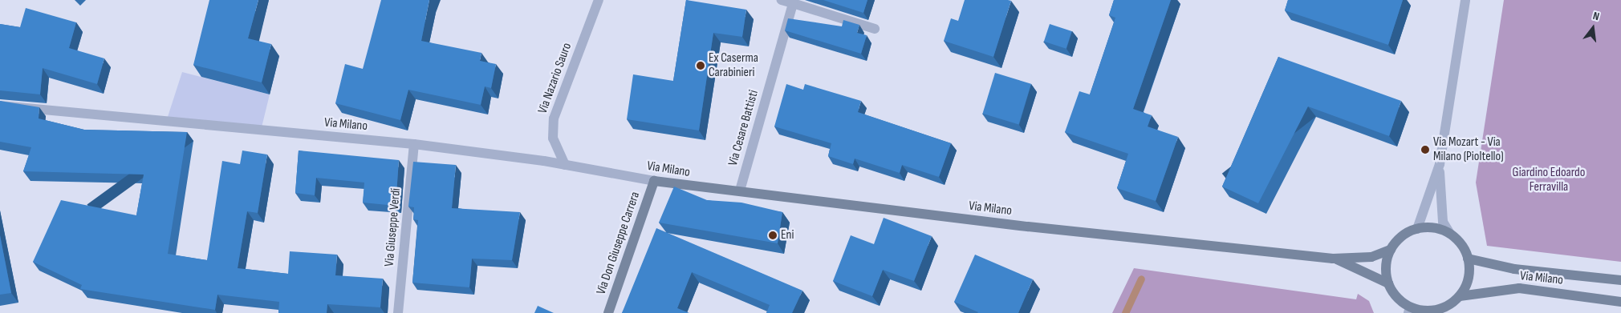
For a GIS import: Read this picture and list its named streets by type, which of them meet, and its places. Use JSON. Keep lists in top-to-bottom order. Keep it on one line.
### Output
{"streets":{"street":["Via Nazario Sauro","Via Milano","Via Cesare Battisti","Via Giuseppe Verdi","Via Don Giuseppe Carrera"]},"crossings":[["Via Nazario Sauro","Via Milano"],["Via Milano","Via Cesare Battisti"],["Via Milano","Via Giuseppe Verdi"],["Via Milano","Via Don Giuseppe Carrera"]],"parks":["Giardino Edoardo Ferravilla"],"places":["Ex Caserma Carabinieri","Via Mozart - Via Milano (Pioltello)","Eni"],"north":"top"}
